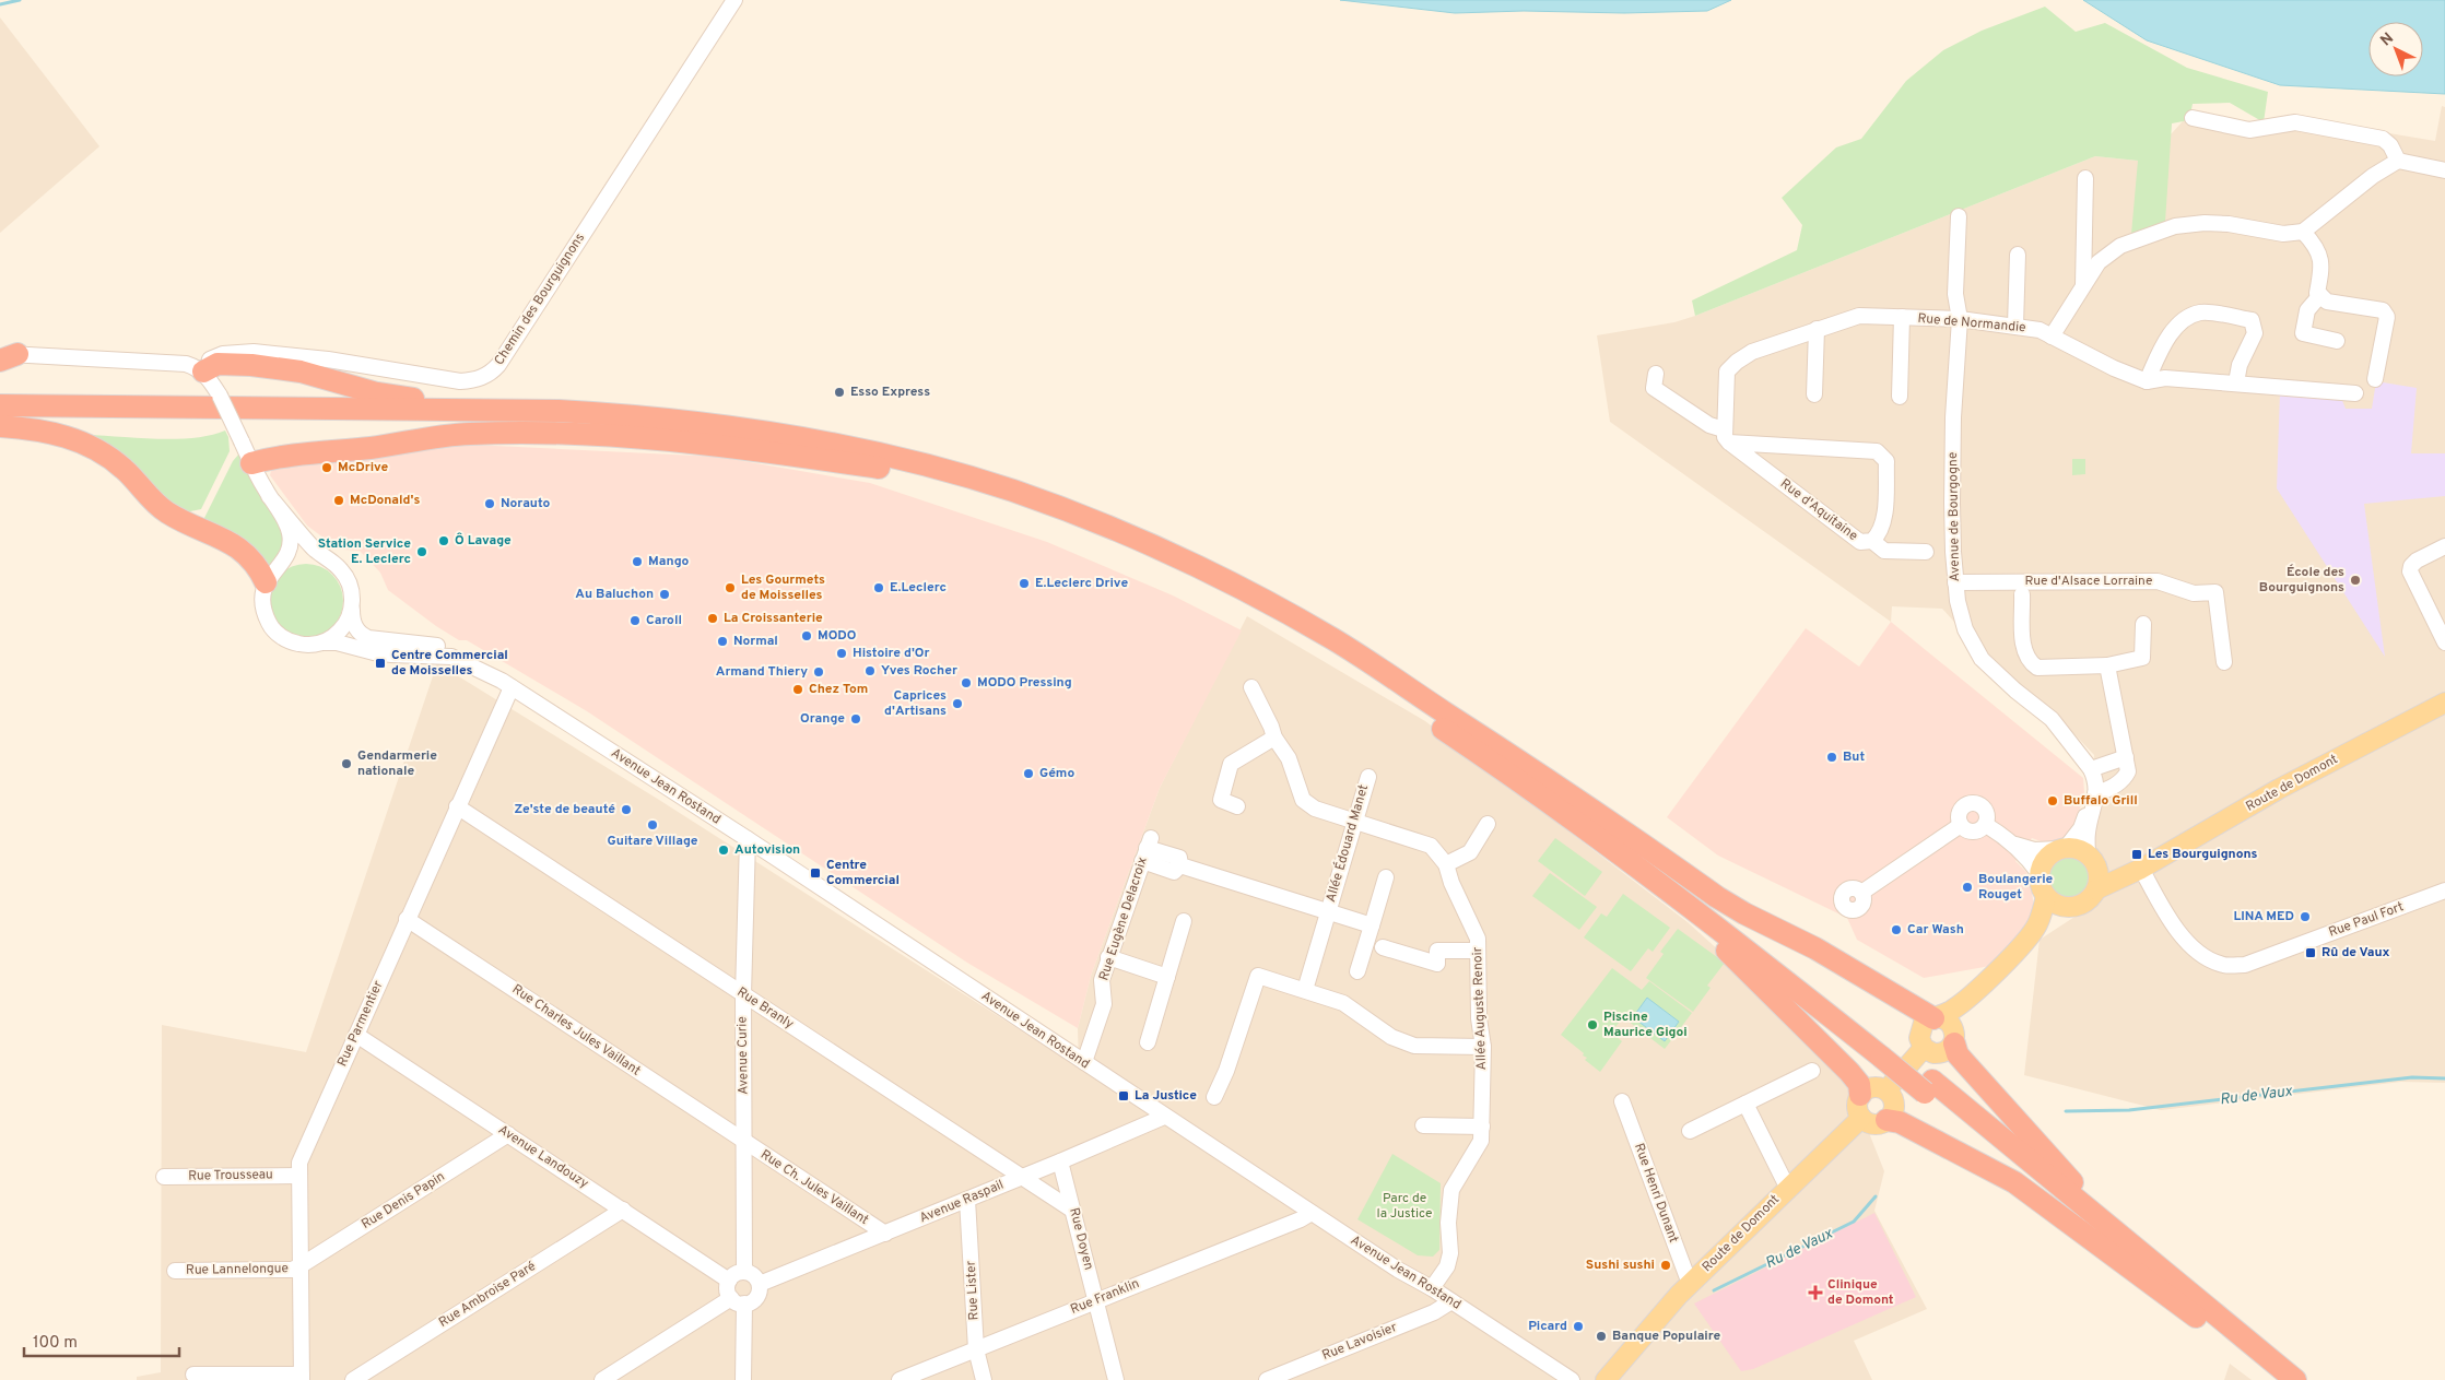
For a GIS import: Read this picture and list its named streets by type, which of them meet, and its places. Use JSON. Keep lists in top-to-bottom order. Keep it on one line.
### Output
{"streets":{"main road":["Route de Domont"],"street":["Chemin des Bourguignons","Rue de Normandie","Rue d'Aquitaine","Avenue de Bourgogne","Rue d'Alsace Lorraine","Avenue Jean Rostand","Allée Édouard Manet","Rue Eugène Delacroix","Rue Paul Fort","Rue Branly","Allée Auguste Renoir","Rue Parmentier","Rue Charles Jules Vaillant","Avenue Curie","Avenue Landouzy","Rue Trousseau","Rue Ch. Jules Vaillant","Rue Henri Dunant","Rue Denis Papin","Avenue Raspail","Rue Doyen","Rue Lannelongue","Rue Lister","Rue Ambroise Paré","Rue Franklin","Rue Lavoisier"]},"crossings":[["Rue de Normandie","Rue d'Aquitaine"],["Rue de Normandie","Avenue de Bourgogne"],["Avenue de Bourgogne","Rue d'Alsace Lorraine"],["Avenue de Bourgogne","Route de Domont"],["Route de Domont","Rue Paul Fort"],["Route de Domont","Rue Henri Dunant"],["Avenue Jean Rostand","Rue Eugène Delacroix"],["Avenue Jean Rostand","Allée Auguste Renoir"],["Avenue Jean Rostand","Rue Parmentier"],["Avenue Jean Rostand","Avenue Curie"],["Avenue Jean Rostand","Avenue Raspail"],["Avenue Jean Rostand","Rue Franklin"],["Avenue Jean Rostand","Rue Lavoisier"],["Allée Édouard Manet","Rue Eugène Delacroix"],["Allée Édouard Manet","Allée Auguste Renoir"],["Rue Branly","Rue Parmentier"],["Rue Branly","Avenue Curie"],["Rue Branly","Avenue Raspail"],["Rue Branly","Rue Doyen"],["Rue Parmentier","Rue Charles Jules Vaillant"],["Rue Parmentier","Avenue Landouzy"],["Rue Parmentier","Rue Trousseau"],["Rue Parmentier","Rue Denis Papin"],["Rue Parmentier","Rue Lannelongue"],["Rue Charles Jules Vaillant","Avenue Curie"],["Rue Charles Jules Vaillant","Rue Ch. Jules Vaillant"],["Avenue Curie","Avenue Landouzy"],["Avenue Curie","Rue Ch. Jules Vaillant"],["Avenue Curie","Avenue Raspail"],["Avenue Landouzy","Rue Denis Papin"],["Avenue Landouzy","Avenue Raspail"],["Avenue Landouzy","Rue Ambroise Paré"],["Rue Ch. Jules Vaillant","Avenue Raspail"],["Rue Denis Papin","Rue Lannelongue"],["Avenue Raspail","Rue Doyen"],["Avenue Raspail","Rue Lister"],["Rue Doyen","Rue Franklin"],["Rue Lister","Rue Franklin"]],"water":["Ru de Vaux"],"parks":["Parc de la Justice"],"places":{"other":["Esso Express","McDrive","McDonald's","Norauto","Ô Lavage","Station Service E. Leclerc","Mango","École des Bourguignons","E.Leclerc Drive","Les Gourmets de Moisselles","E.Leclerc","Au Baluchon","La Croissanterie","Caroll","MODO","Normal","Histoire d'Or","Yves Rocher","Armand Thiery","MODO Pressing","Chez Tom","Caprices d'Artisans","Orange","But","Gendarmerie nationale","Gémo","Buffalo Grill","Ze'ste de beauté","Guitare Village","Autovision","Boulangerie Rouget","LINA MED","Car Wash","Piscine Maurice Gigoi","Sushi sushi","Picard","Banque Populaire"],"transit":["Centre Commercial de Moisselles","Les Bourguignons","Centre Commercial","Rû de Vaux","La Justice"],"health":["Clinique de Domont"]},"scale_bar":"100 m","north":"top left"}
